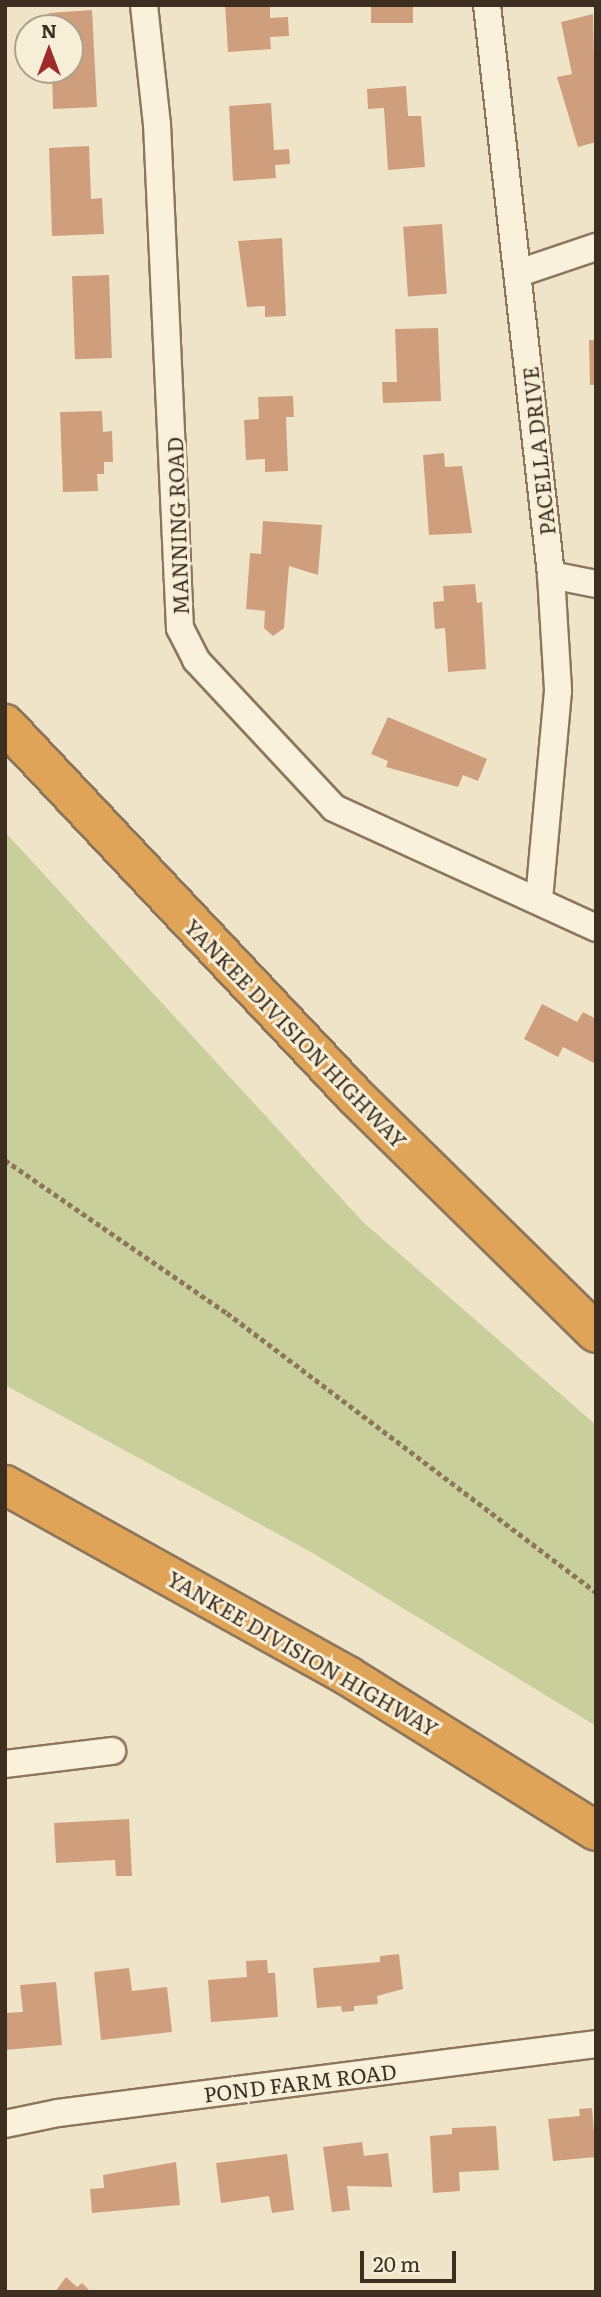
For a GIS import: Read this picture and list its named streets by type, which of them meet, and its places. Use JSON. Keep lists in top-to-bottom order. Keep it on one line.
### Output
{"streets":{"highway":["YANKEE DIVISION HIGHWAY"],"street":["PACELLA DRIVE","MANNING ROAD","POND FARM ROAD"]},"crossings":[["PACELLA DRIVE","MANNING ROAD"]],"scale_bar":"20 m","north":"top"}
